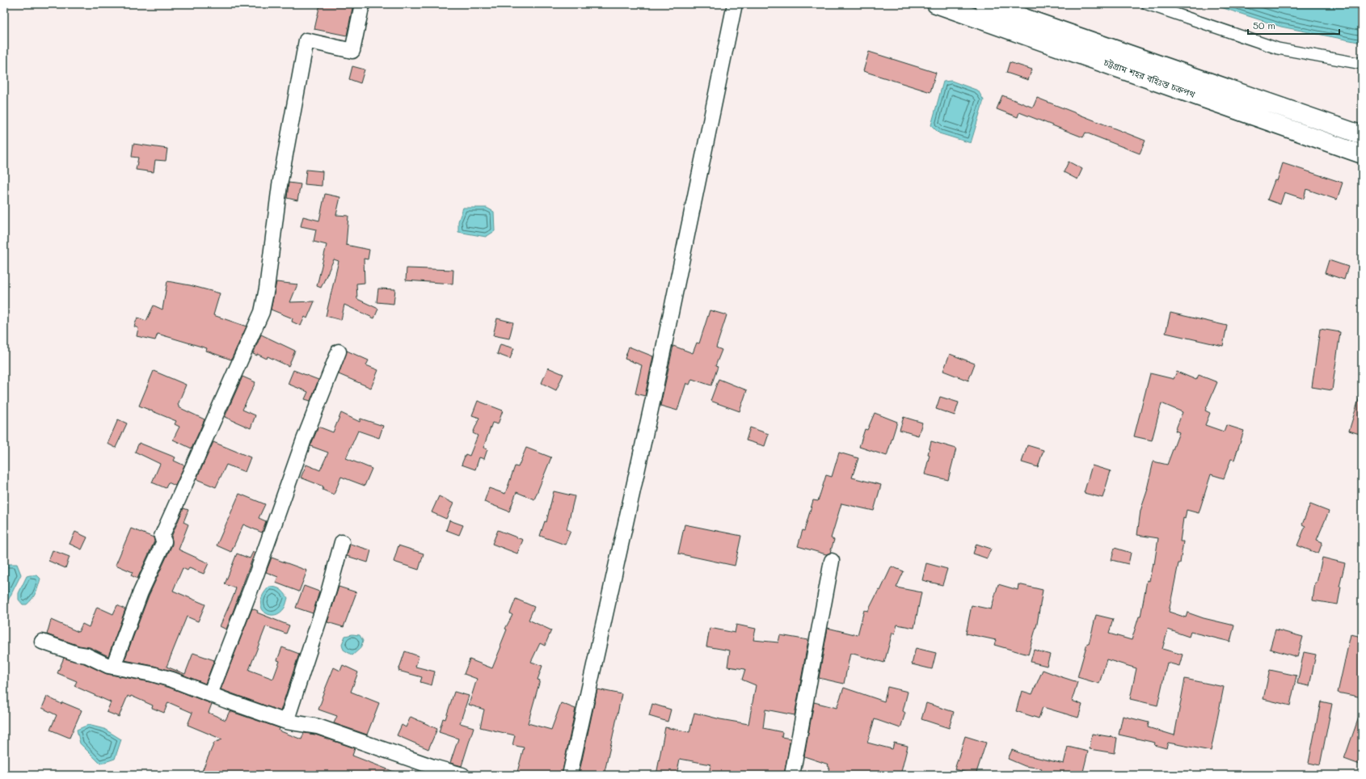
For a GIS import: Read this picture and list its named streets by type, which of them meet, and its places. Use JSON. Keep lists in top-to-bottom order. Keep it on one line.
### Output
{"streets":{"main road":["চট্টগ্রাম শহর বহিঃস্ত চক্রপথ"]},"scale_bar":"50 m"}
